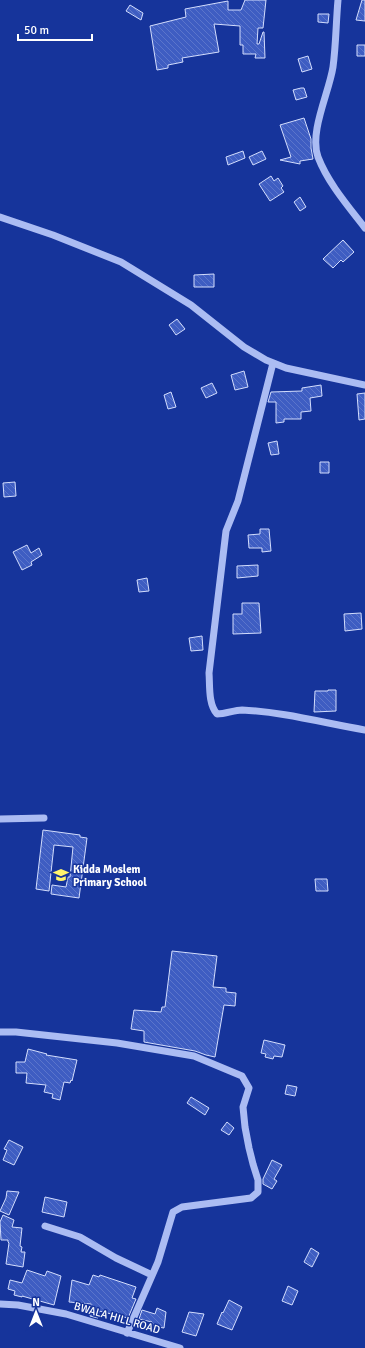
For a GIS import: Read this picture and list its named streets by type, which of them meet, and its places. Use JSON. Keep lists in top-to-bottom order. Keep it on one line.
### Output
{"streets":{"street":["BWALA HILL ROAD"]},"places":{"school or university":["Kidda Moslem Primary School"]},"scale_bar":"50 m","north":"top"}
